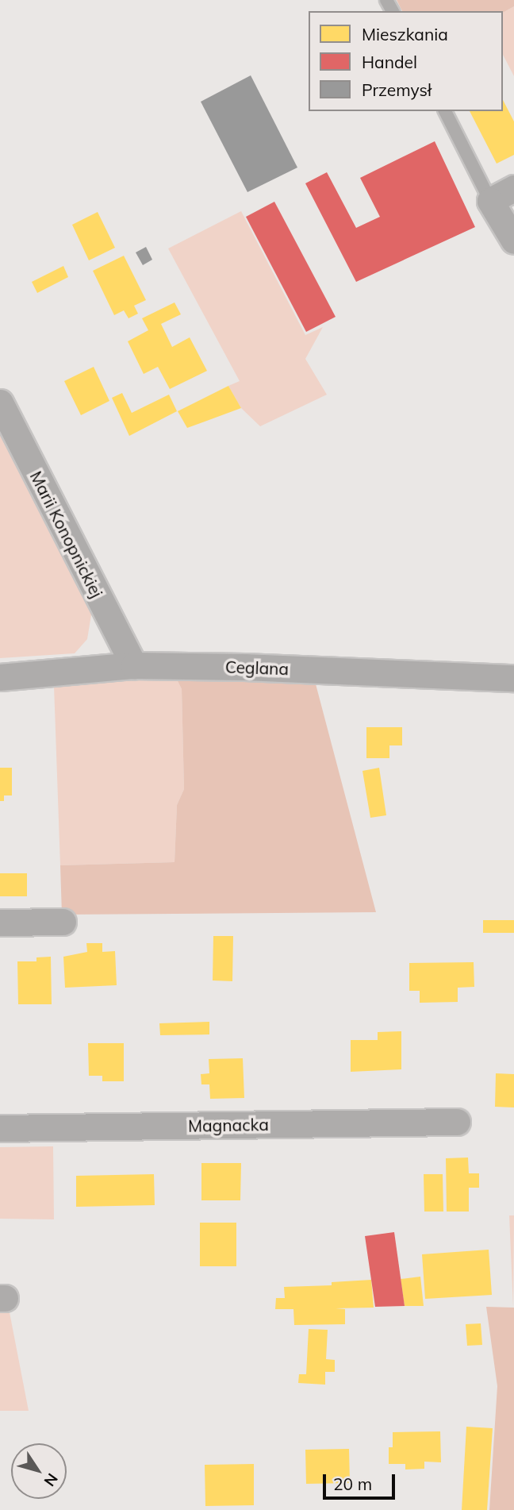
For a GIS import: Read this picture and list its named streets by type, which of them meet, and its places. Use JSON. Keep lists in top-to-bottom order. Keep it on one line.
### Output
{"streets":{"street":["Marii Konopnickiej","Ceglana","Magnacka"]},"crossings":[["Marii Konopnickiej","Ceglana"]],"legend":["Mieszkania","Handel","Przemysł"],"scale_bar":"20 m","north":"bottom right"}
